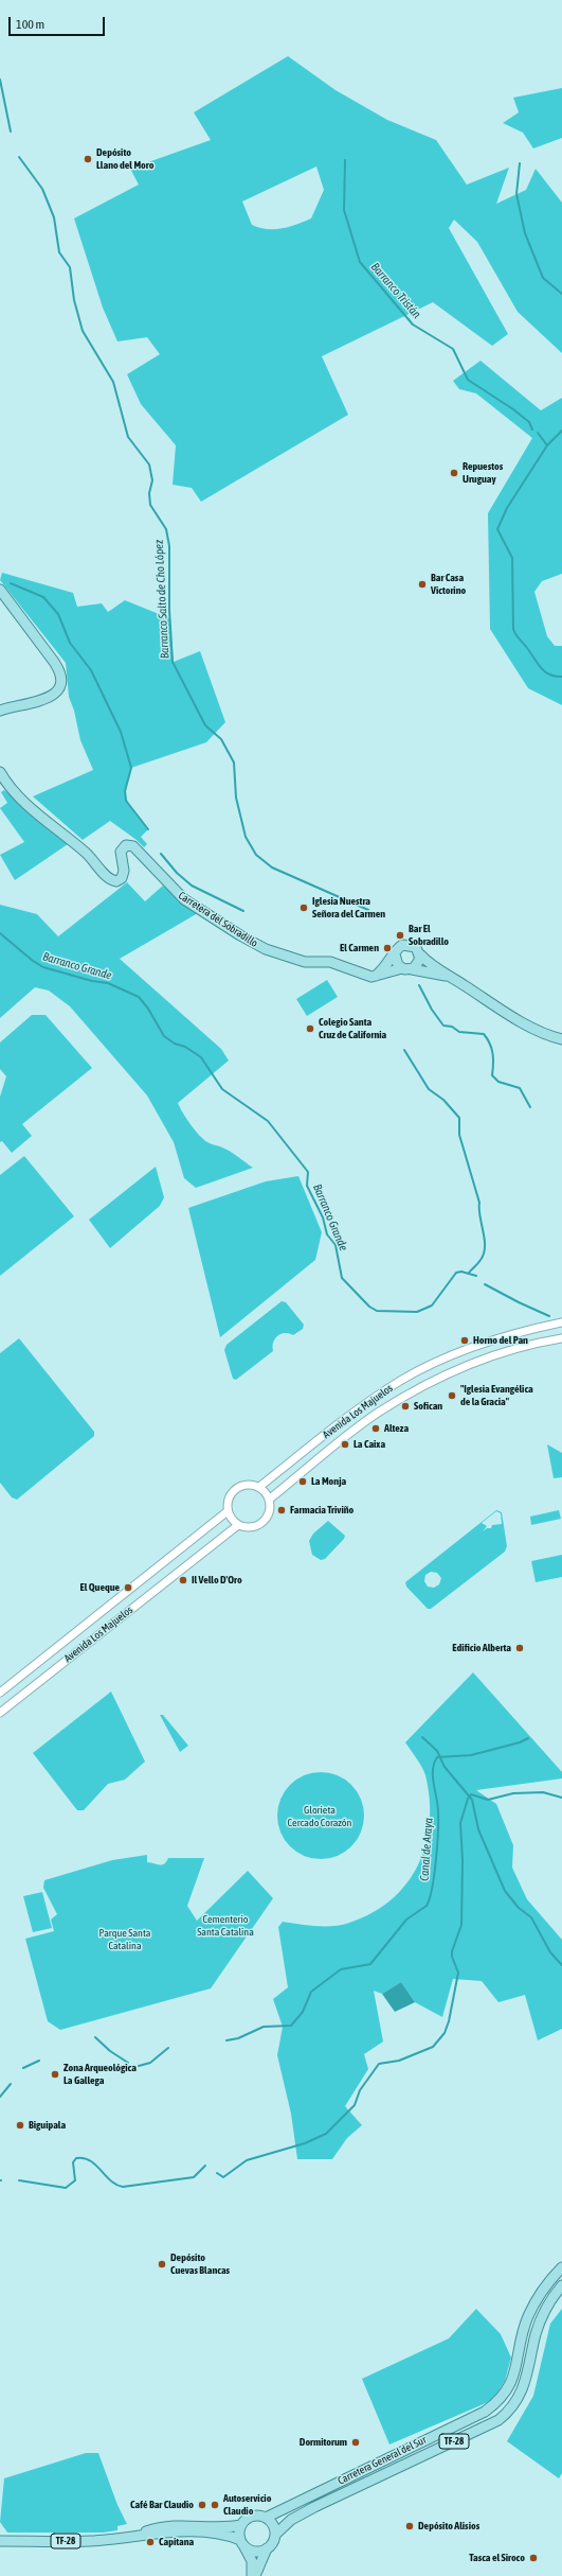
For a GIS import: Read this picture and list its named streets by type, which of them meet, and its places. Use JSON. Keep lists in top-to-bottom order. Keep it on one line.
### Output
{"streets":{"main road":["Carretera del Sobradillo","TF-28","Carretera General del Sur"],"street":["Avenida Los Majuelos"]},"crossings":[["TF-28","Carretera General del Sur"]],"water":["Barranco Tristán","Barranco Salto de Cho López","Barranco Grande","Canal de Araya"],"parks":["Glorieta Cercado Corazón","Cementerio Santa Catalina","Parque Santa Catalina"],"places":["Depósito Llano del Moro","Repuestos Uruguay","Bar Casa Victorino","Iglesia Nuestra Señora del Carmen","Bar El Sobradillo","El Carmen","Colegio Santa Cruz de California","Horno del Pan","\"Iglesia Evangélica de la Gracia\"","Sofican","Alteza","La Caixa","La Monja","Farmacia Triviño","Il Vello D'Oro","El Queque","Edificio Alberta","Zona Arqueológica La Gallega","Biguipala","Depósito Cuevas Blancas","Dormitorum","Café Bar Claudio","Autoservicio Claudio","Depósito Alisios","Capitana","Tasca el Siroco"],"scale_bar":"100 m"}
